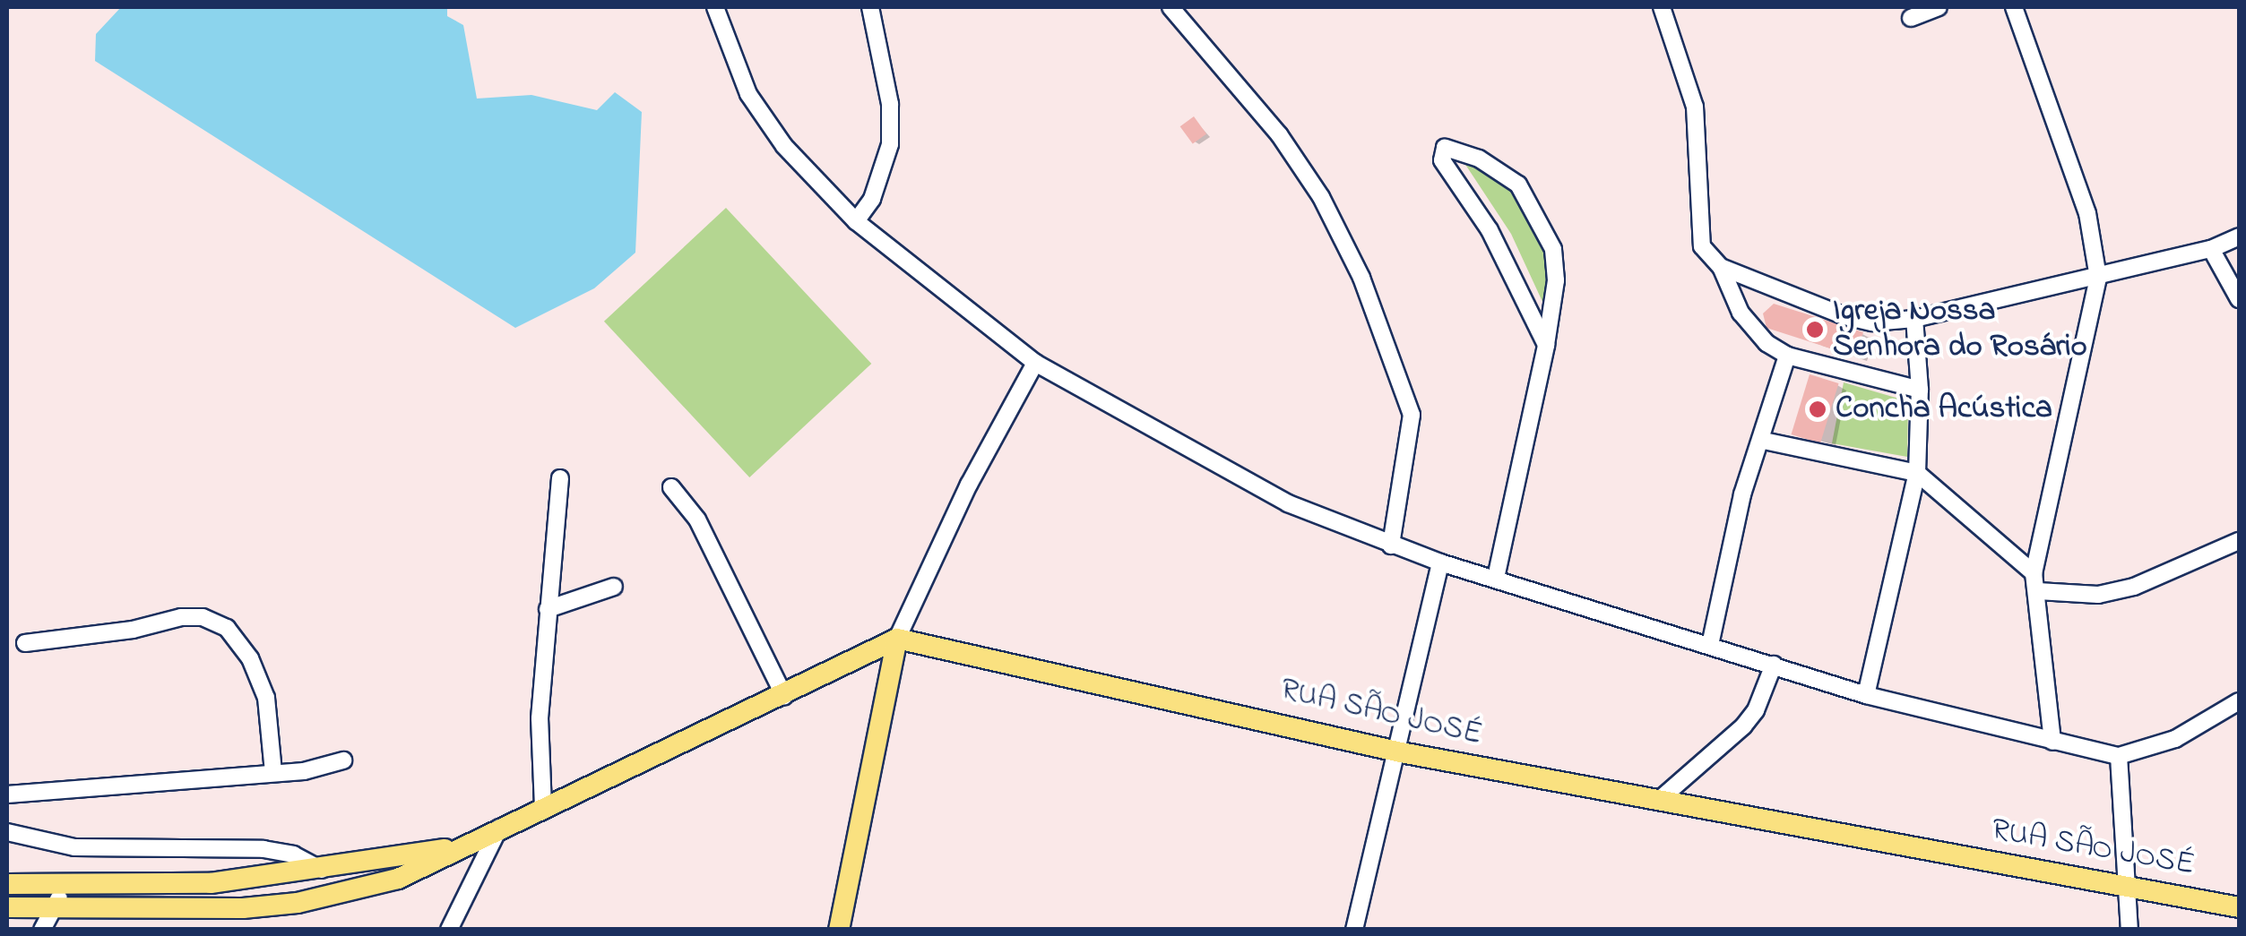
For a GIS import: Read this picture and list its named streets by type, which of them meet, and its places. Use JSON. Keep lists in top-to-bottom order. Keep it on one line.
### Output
{"streets":{"main road":["RUA SÃO JOSÉ"]},"places":["Igreja Nossa Senhora do Rosário","Concha Acústica"]}
